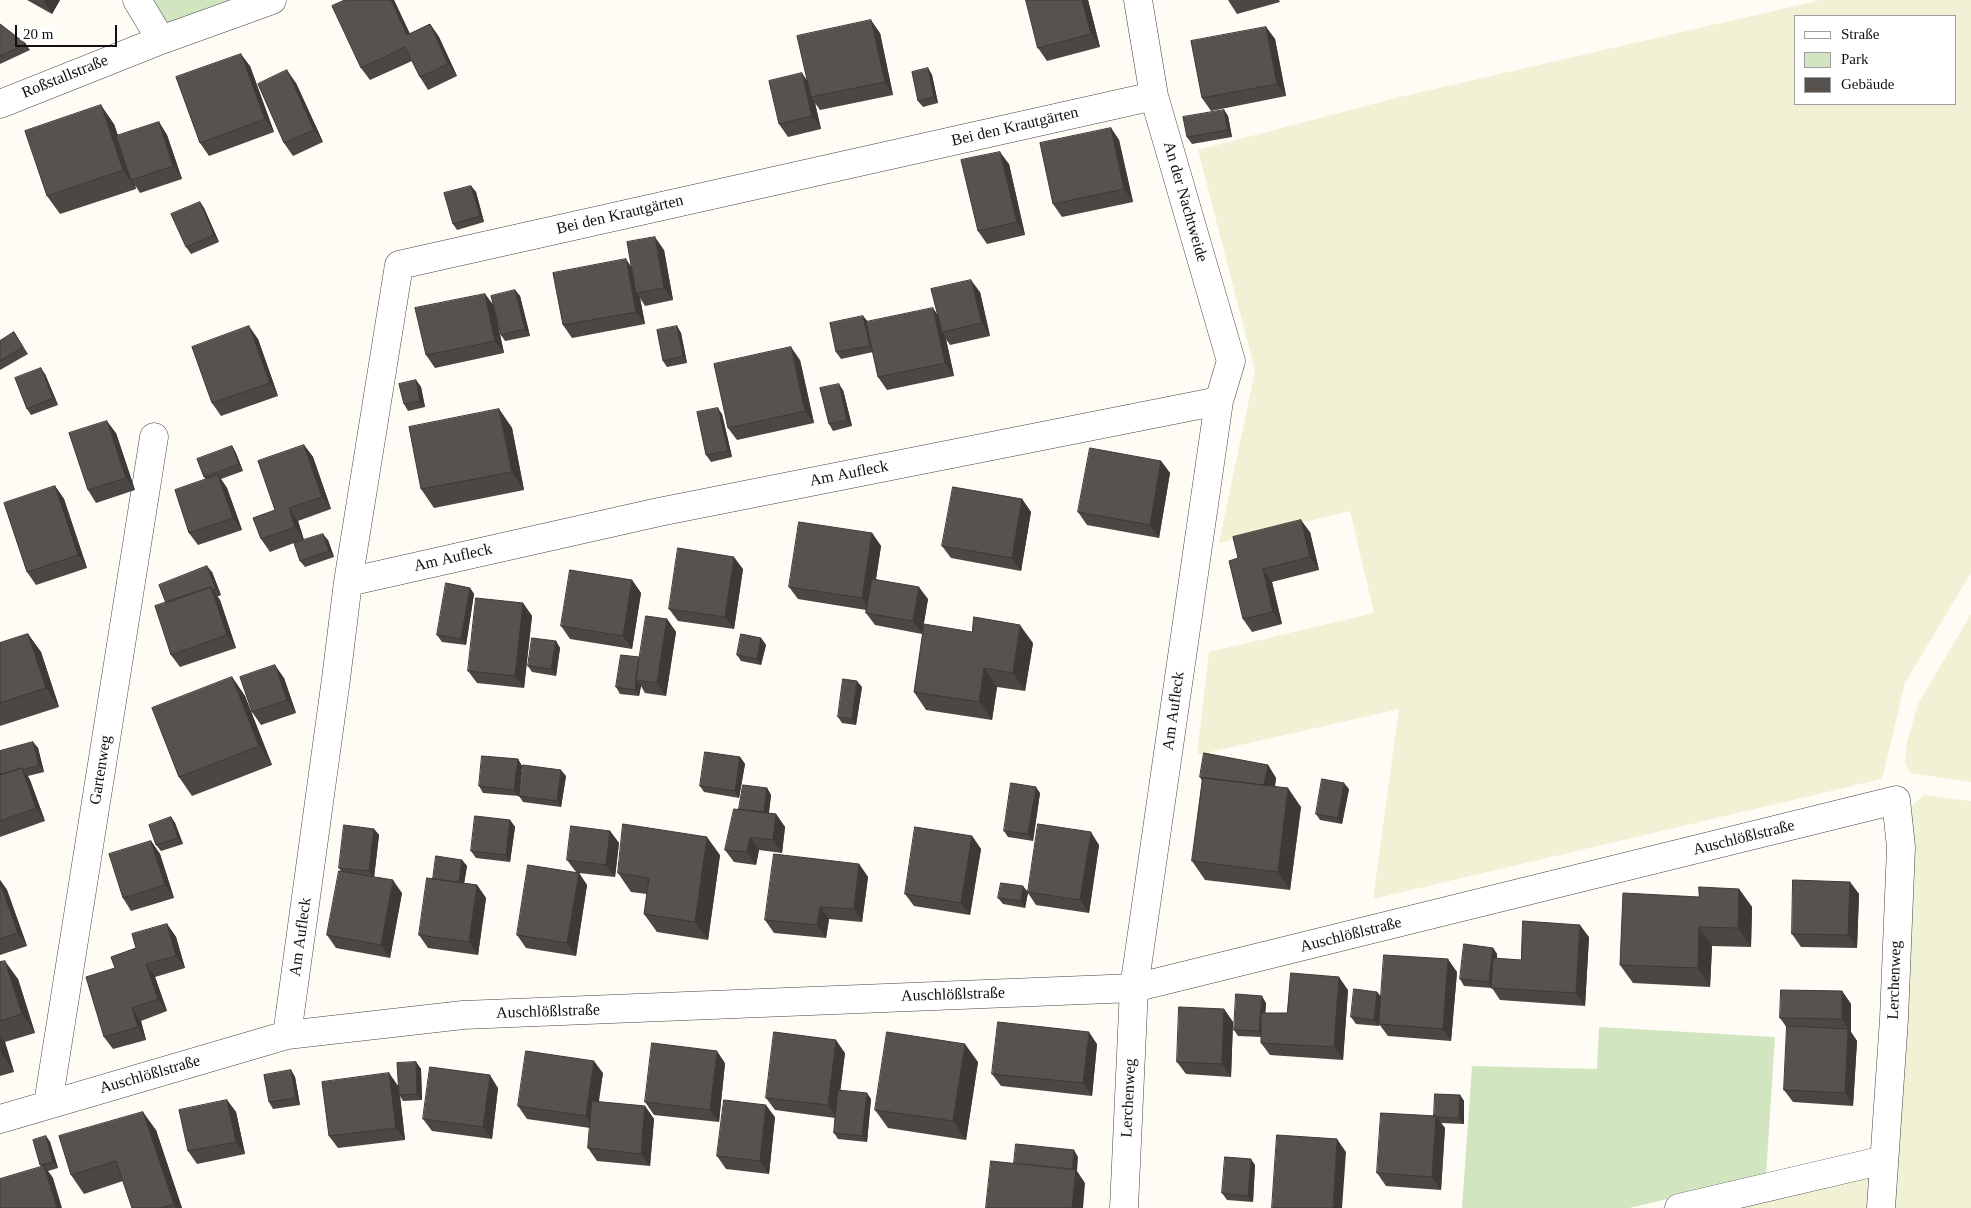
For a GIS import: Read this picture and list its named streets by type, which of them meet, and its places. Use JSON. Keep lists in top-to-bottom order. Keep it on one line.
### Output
{"streets":{"street":["Roßstallstraße","Bei den Krautgärten","An der Nachtweide","Am Aufleck","Gartenweg","Auschlößlstraße","Lerchenweg"]},"crossings":[["Bei den Krautgärten","An der Nachtweide"],["Bei den Krautgärten","Am Aufleck"],["An der Nachtweide","Am Aufleck"],["Am Aufleck","Auschlößlstraße"],["Am Aufleck","Lerchenweg"],["Gartenweg","Auschlößlstraße"],["Auschlößlstraße","Lerchenweg"]],"legend":["Straße","Park","Gebäude"],"scale_bar":"20 m"}
